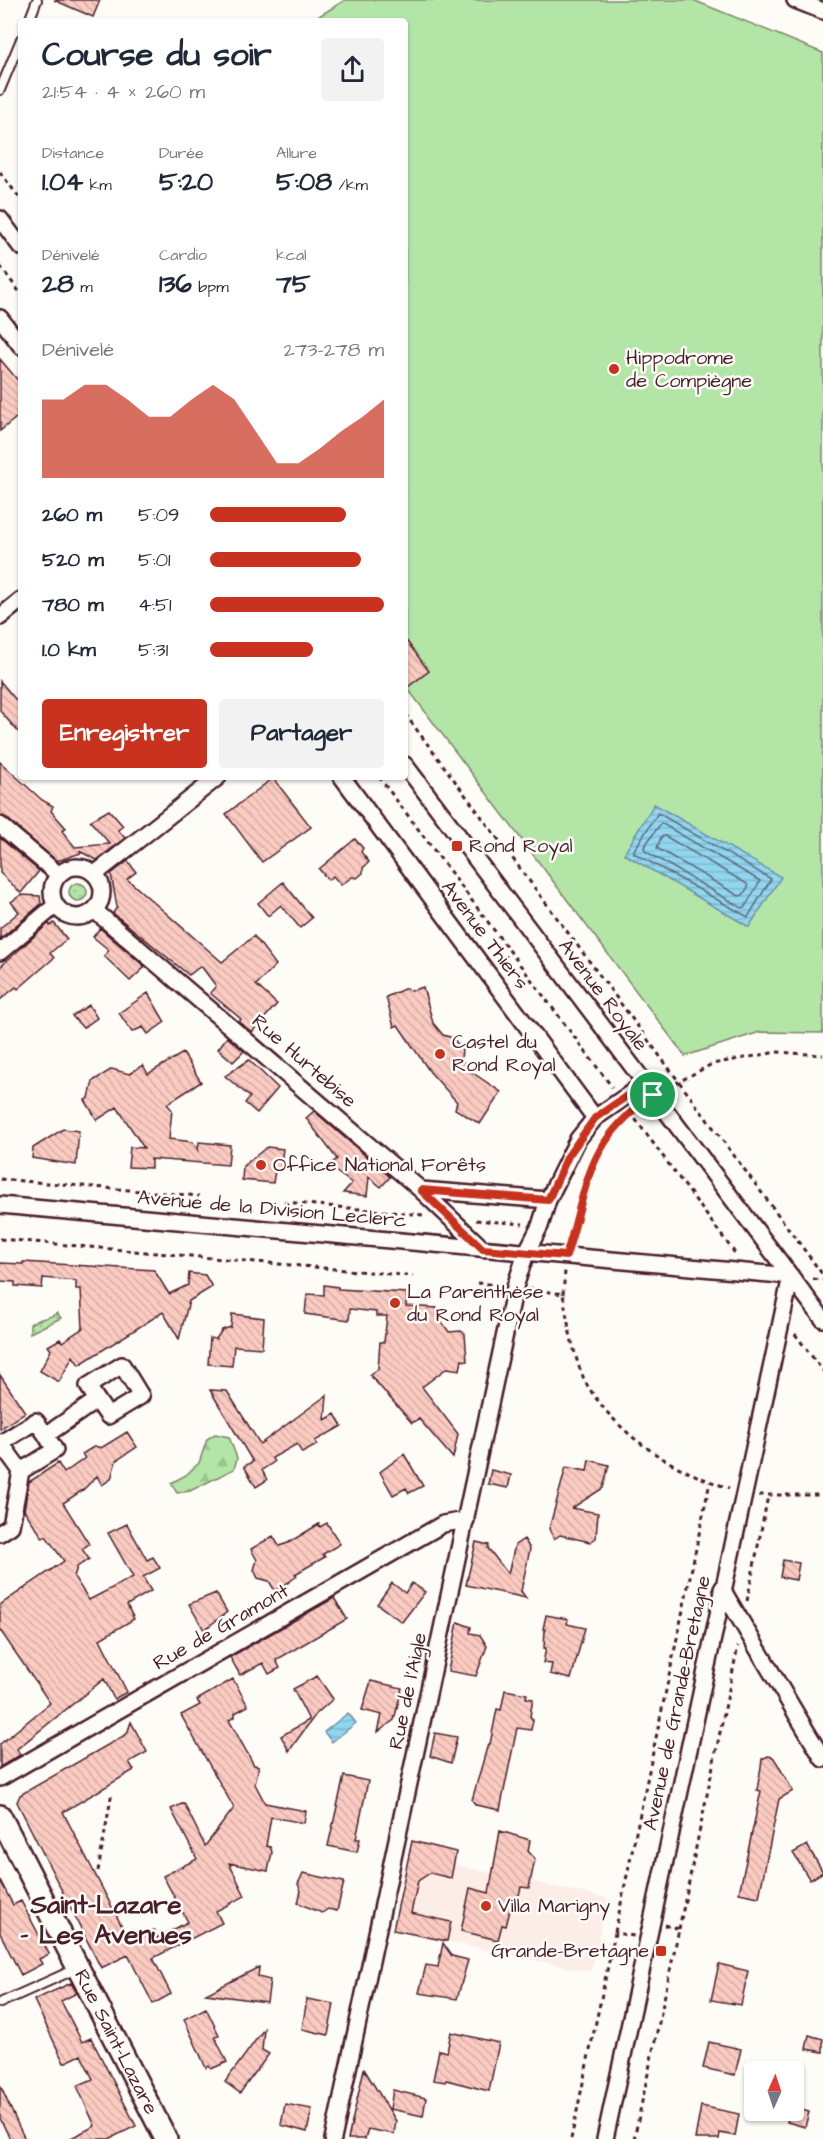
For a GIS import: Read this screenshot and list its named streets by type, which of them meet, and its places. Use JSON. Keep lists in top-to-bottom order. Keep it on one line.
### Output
{"streets":{"main road":["Rue Saint-Lazare"],"street":["Avenue Thiers","Avenue Royale","Rue Hurtebise","Avenue de la Division Leclerc","Rue de Gramont","Rue de l'Aigle","Avenue de Grande-Bretagne"]},"crossings":[["Avenue Thiers","Rue de l'Aigle"],["Avenue Royale","Avenue de la Division Leclerc"],["Avenue Royale","Rue de l'Aigle"],["Avenue Royale","Avenue de Grande-Bretagne"],["Rue Hurtebise","Avenue de la Division Leclerc"],["Avenue de la Division Leclerc","Rue de l'Aigle"],["Avenue de la Division Leclerc","Avenue de Grande-Bretagne"],["Rue de Gramont","Rue de l'Aigle"]],"districts":["Saint-Lazare - Les Avenues"],"places":{"other":["Hippodrome de Compiègne","Castel du Rond Royal","Office National Forêts","La Parenthèse du Rond Royal","Villa Marigny"],"transit":["Rond Royal","Grande-Bretagne"]},"north":"top","page":{"heading":["Course du soir","21:54 · 4 × 260 m"],"stats":[["Distance","1.04 km"],["Durée","5:20"],["Allure","5:08 /km"],["Dénivelé","28 m"],["Cardio","136 bpm"],["kcal","75"]],"chart":["Dénivelé","273–278 m"],"list":[{"name":"260 m","note":"5:09"},{"name":"520 m","note":"5:01"},{"name":"780 m","note":"4:51"},{"name":"1.0 km","note":"5:31"}],"buttons":["Enregistrer","Partager"]}}
